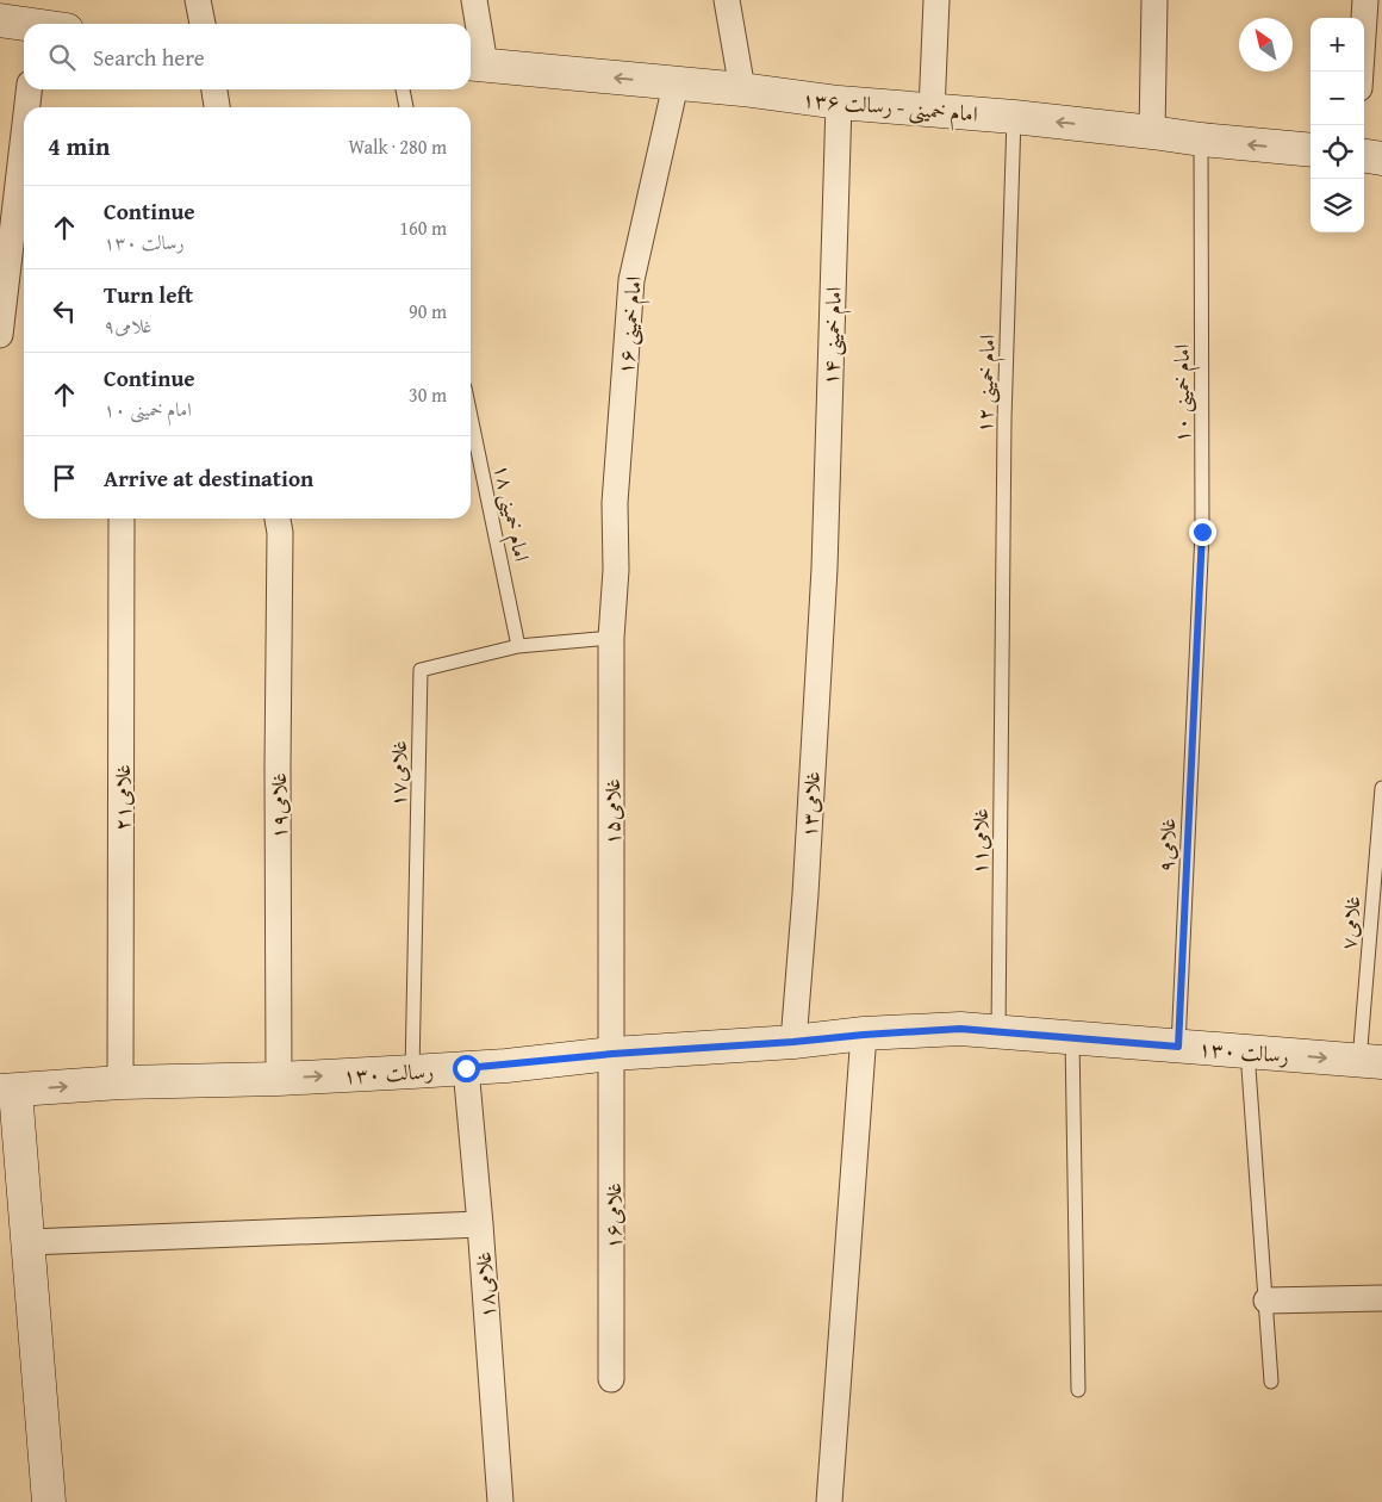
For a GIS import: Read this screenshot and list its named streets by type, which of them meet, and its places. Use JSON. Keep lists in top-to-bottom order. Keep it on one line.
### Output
{"streets":{"street":["امام خمینی - رسالت ۱۳۶","امام خمینی ۱۶","امام خمینی ۱۴","غلامی۲۱","غلامی۱۳","غلامی۱۹","غلامی۱۵","رسالت ۱۳۰","غلامی۱۶","غلامی۱۸"],"lane":["امام خمینی ۱۲","امام خمینی ۱۰","امام خمینی ۱۸","غلامی۱۷","غلامی۱۱","غلامی۹","غلامی۷"]},"crossings":[["امام خمینی - رسالت ۱۳۶","امام خمینی ۱۶"],["امام خمینی - رسالت ۱۳۶","امام خمینی ۱۴"],["امام خمینی - رسالت ۱۳۶","امام خمینی ۱۲"],["امام خمینی - رسالت ۱۳۶","امام خمینی ۱۰"],["امام خمینی ۱۶","غلامی۱۵"],["امام خمینی ۱۴","غلامی۱۳"],["امام خمینی ۱۲","غلامی۱۱"],["امام خمینی ۱۰","غلامی۹"],["امام خمینی ۱۸","غلامی۱۷"],["غلامی۱۷","غلامی۱۵"],["غلامی۱۷","رسالت ۱۳۰"],["غلامی۲۱","رسالت ۱۳۰"],["غلامی۱۳","رسالت ۱۳۰"],["غلامی۱۹","رسالت ۱۳۰"],["غلامی۱۵","رسالت ۱۳۰"],["غلامی۱۵","غلامی۱۶"],["غلامی۱۱","رسالت ۱۳۰"],["غلامی۹","رسالت ۱۳۰"],["غلامی۷","رسالت ۱۳۰"],["رسالت ۱۳۰","غلامی۱۶"],["رسالت ۱۳۰","غلامی۱۸"]],"one_way":["امام خمینی - رسالت ۱۳۶"],"north":"top left","page":{"map_buttons":["+","−"],"search":"Search here","heading":["4 min","Walk · 280 m"],"list":[["Continue","رسالت ۱۳۰","160 m"],["Turn left","غلامی۹","90 m"],["Continue","امام خمینی ۱۰","30 m"],"Arrive at destination"]}}
